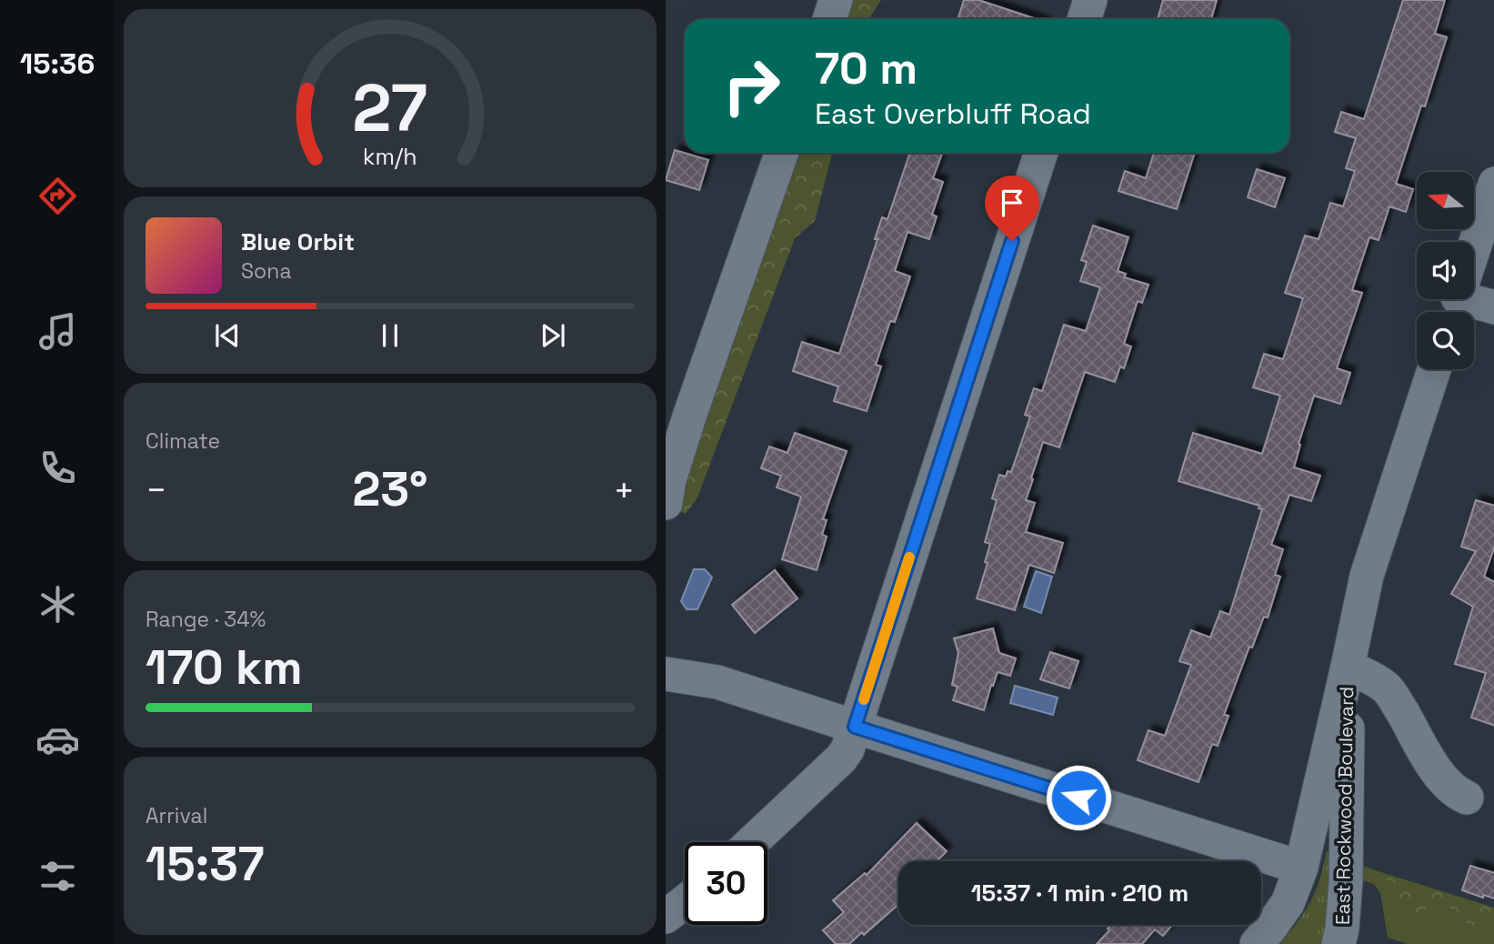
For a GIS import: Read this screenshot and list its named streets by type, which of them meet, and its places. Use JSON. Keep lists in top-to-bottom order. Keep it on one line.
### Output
{"streets":{"street":["East Rockwood Boulevard"]},"north":"left","page":{"tabs":"15:36","turn":["70 m","East Overbluff Road"],"song":["Blue Orbit","Sona"],"tile":["Climate",["Range · 34%","170 km"],["Arrival","15:37"]],"heat":["−","23°","+"],"limit":"30","trip":"15:37 · 1 min · 210 m","gauge":["27","km/h"]}}
